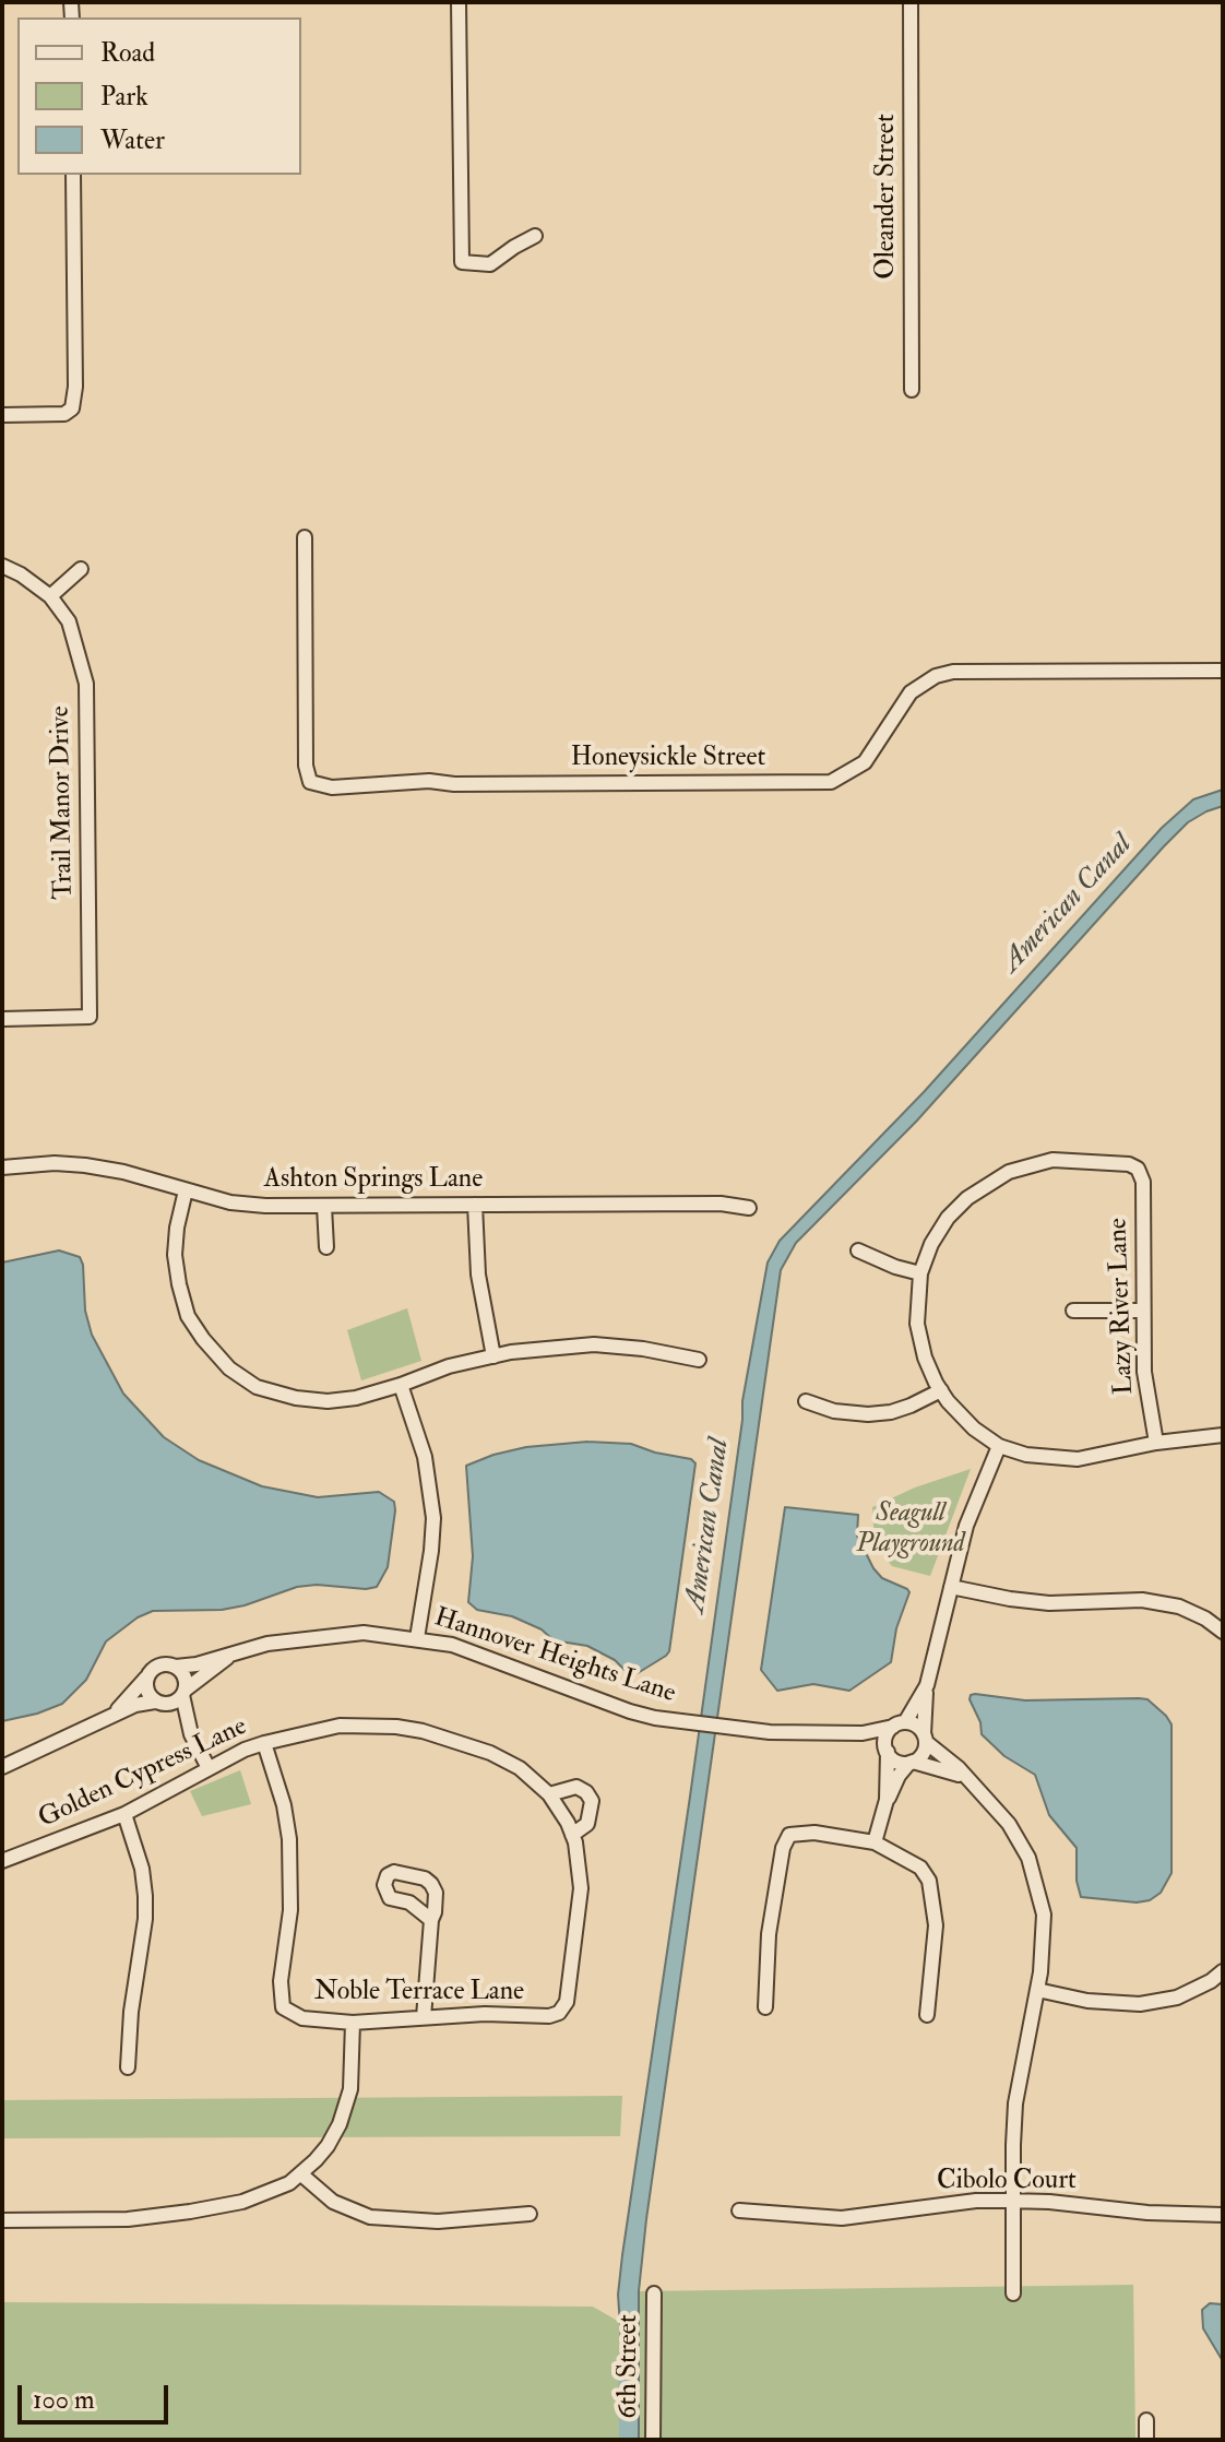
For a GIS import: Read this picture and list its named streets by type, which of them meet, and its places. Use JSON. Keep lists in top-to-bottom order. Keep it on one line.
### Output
{"streets":{"street":["Oleander Street","Honeysickle Street","Trail Manor Drive","Ashton Springs Lane","Lazy River Lane","Hannover Heights Lane","Golden Cypress Lane","Noble Terrace Lane","Cibolo Court","6th Street"]},"crossings":[["Golden Cypress Lane","Noble Terrace Lane"]],"water":["American Canal"],"parks":["Seagull Playground"],"legend":["Road","Park","Water"],"scale_bar":"100 m"}
